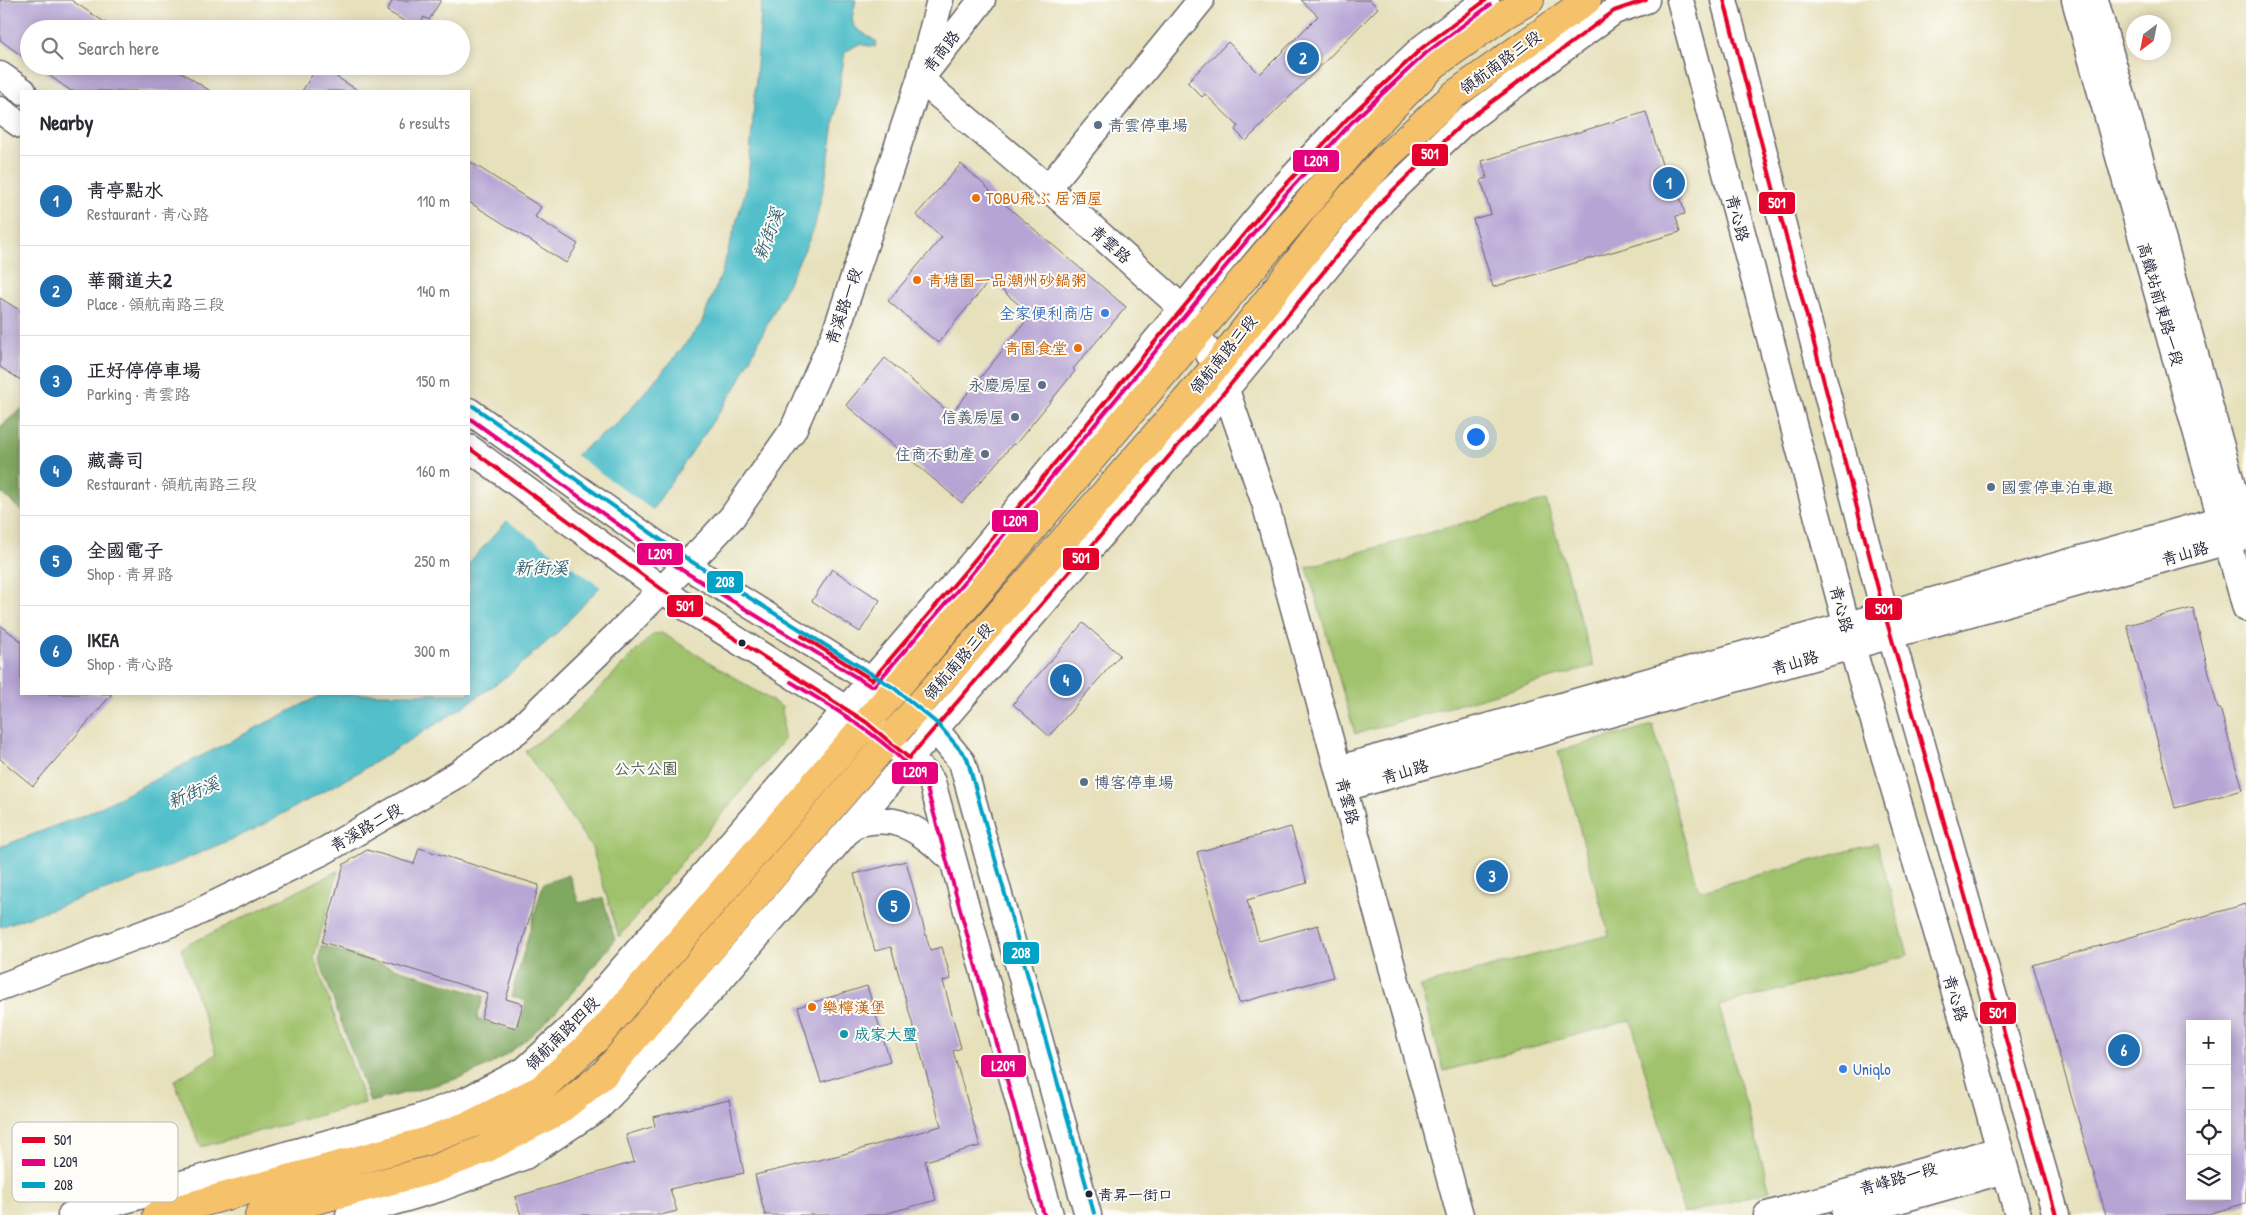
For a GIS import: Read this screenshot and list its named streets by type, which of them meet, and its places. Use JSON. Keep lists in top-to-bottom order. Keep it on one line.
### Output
{"streets":{"main road":["領航南路三段","領航南路四段"],"street":["青商路","青心路","青雲路","高鐵站前東路一段","青溪路一段","青山路","青溪路二段","青峰路一段"]},"crossings":[["青商路","青雲路"],["青商路","青溪路一段"],["領航南路三段","青雲路"],["領航南路三段","領航南路四段"],["青心路","青山路"],["青心路","青峰路一段"],["青雲路","青溪路一段"],["青雲路","青山路"],["高鐵站前東路一段","青山路"],["青溪路一段","青溪路二段"]],"water":["新街溪"],"parks":["公六公園"],"places":["青雲停車場","TOBU飛ぶ 居酒屋","青塘園一品潮州砂鍋粥","全家便利商店","青園食堂","永慶房屋","信義房屋","住商不動產","國雲停車泊車趣","博客停車場","樂檸漢堡","成家大璽","Uniqlo","青昇一街口"],"lines":["transit line 501","transit line L209","transit line 208"],"legend":["501","L209","208"],"north":"bottom left","page":{"search":"Search here","pins":["2","1","4","3","5","6"],"heading":["Nearby","6 results"],"list":[{"mark":"1","name":"青亭點水","note":"Restaurant · 青心路","value":"110 m"},{"mark":"2","name":"華爾道夫2","note":"Place · 領航南路三段","value":"140 m"},{"mark":"3","name":"正好停停車場","note":"Parking · 青雲路","value":"150 m"},{"mark":"4","name":"藏壽司","note":"Restaurant · 領航南路三段","value":"160 m"},{"mark":"5","name":"全國電子","note":"Shop · 青昇路","value":"250 m"},{"mark":"6","name":"IKEA","note":"Shop · 青心路","value":"300 m"}],"map_buttons":["+","−"]}}
